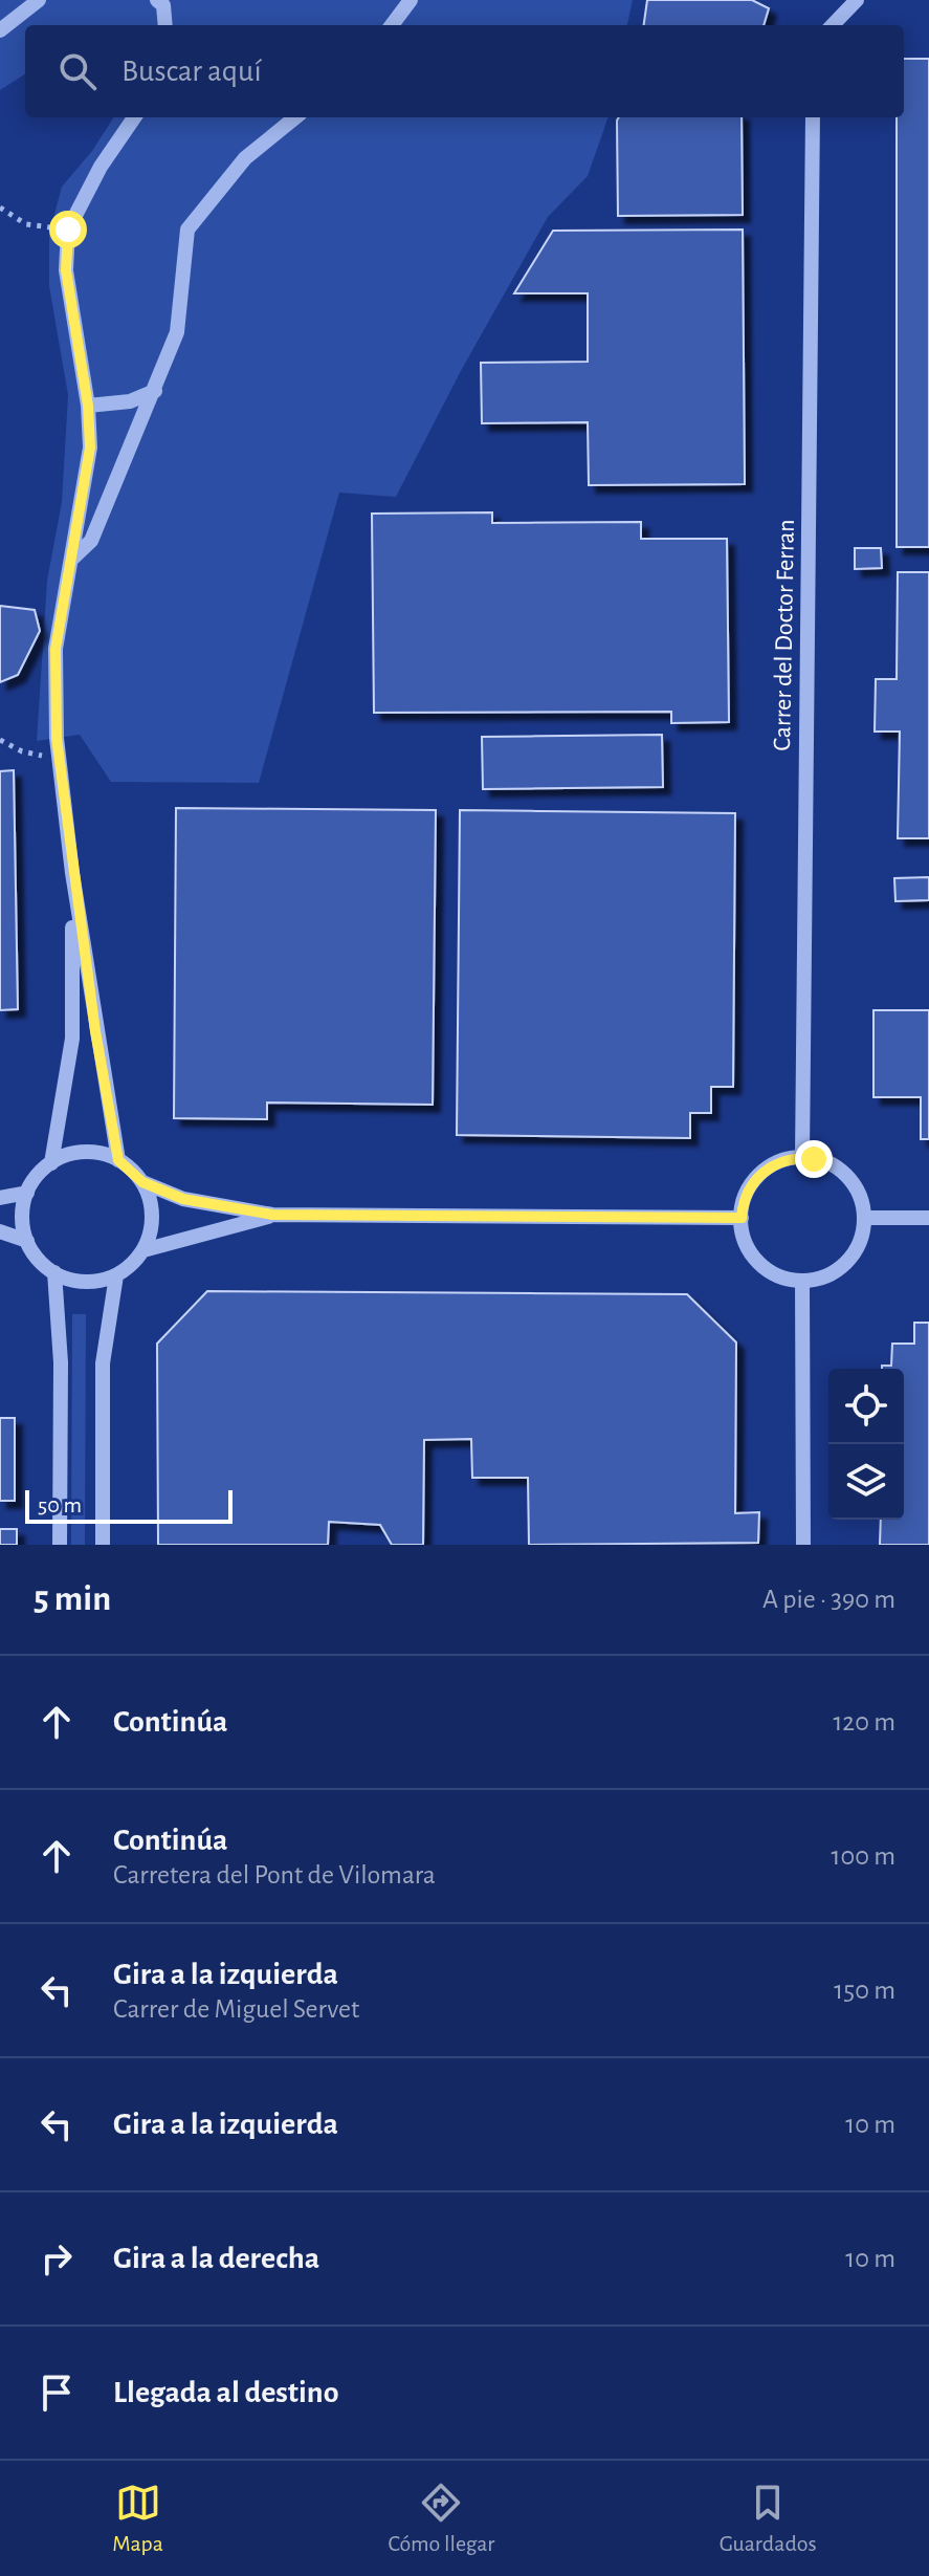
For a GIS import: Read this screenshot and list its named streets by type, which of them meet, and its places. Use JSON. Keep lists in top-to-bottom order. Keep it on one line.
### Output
{"streets":{"street":["Carrer del Doctor Ferran"]},"scale_bar":"50 m","page":{"search":"Buscar aquí","scale":"50 m","heading":["5 min","A pie · 390 m"],"list":[["Continúa","120 m"],["Continúa","Carretera del Pont de Vilomara","100 m"],["Gira a la izquierda","Carrer de Miguel Servet","150 m"],["Gira a la izquierda","10 m"],["Gira a la derecha","10 m"],"Llegada al destino"],"nav":["Mapa","Cómo llegar","Guardados"]}}
